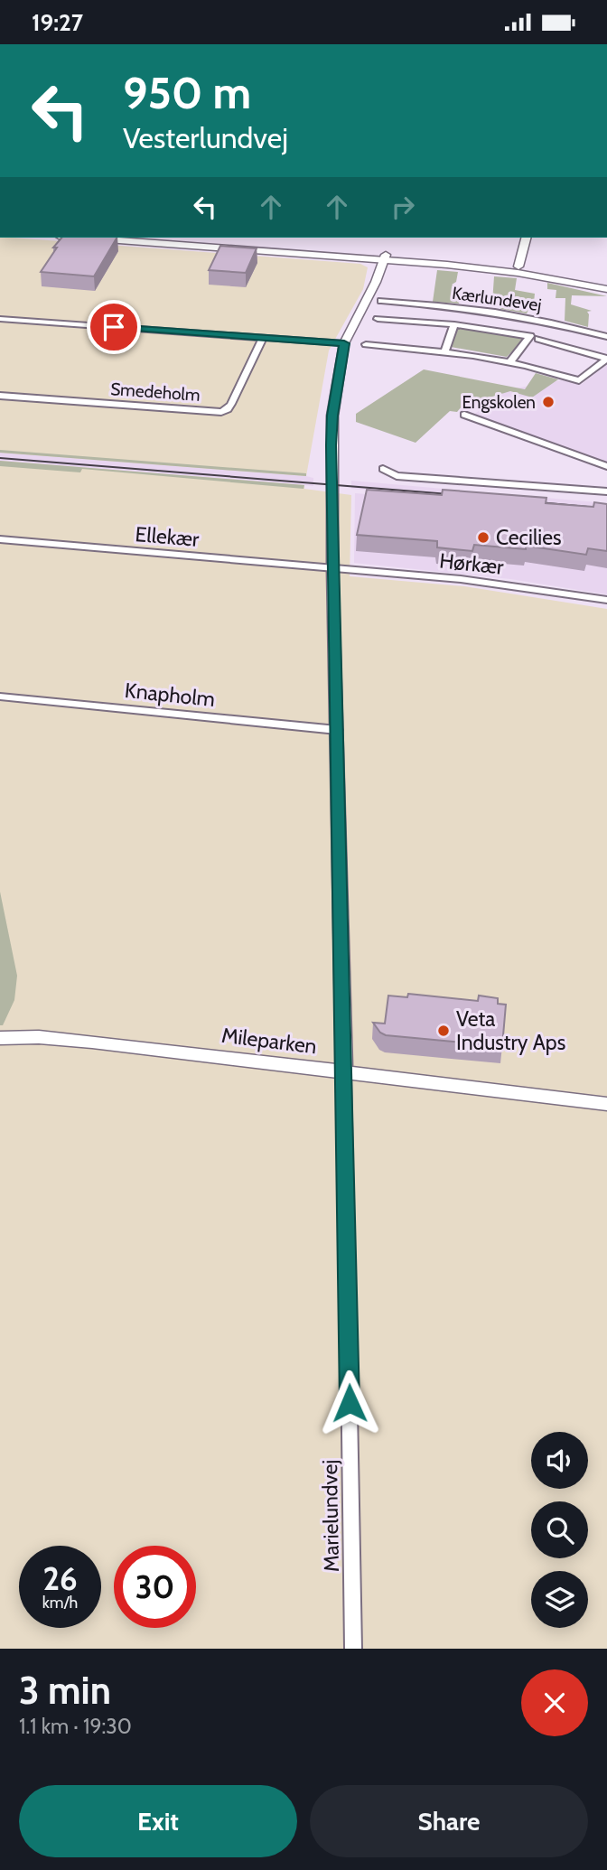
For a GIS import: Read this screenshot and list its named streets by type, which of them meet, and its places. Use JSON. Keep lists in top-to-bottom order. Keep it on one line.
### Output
{"streets":{"street":["Kærlundevej","Smedeholm","Ellekær","Hørkær","Knapholm","Mileparken","Marielundvej"]},"crossings":[["Ellekær","Hørkær"],["Ellekær","Marielundvej"],["Hørkær","Marielundvej"],["Knapholm","Marielundvej"],["Mileparken","Marielundvej"]],"places":["Engskolen","Cecilies","Veta Industry Aps"],"page":{"status":"19:27","turn":["950 m","Vesterlundvej"],"speed":"26 km/h","limit":"30","heading":["3 min","1.1 km · 19:30"],"buttons":["Exit","Share"]}}
